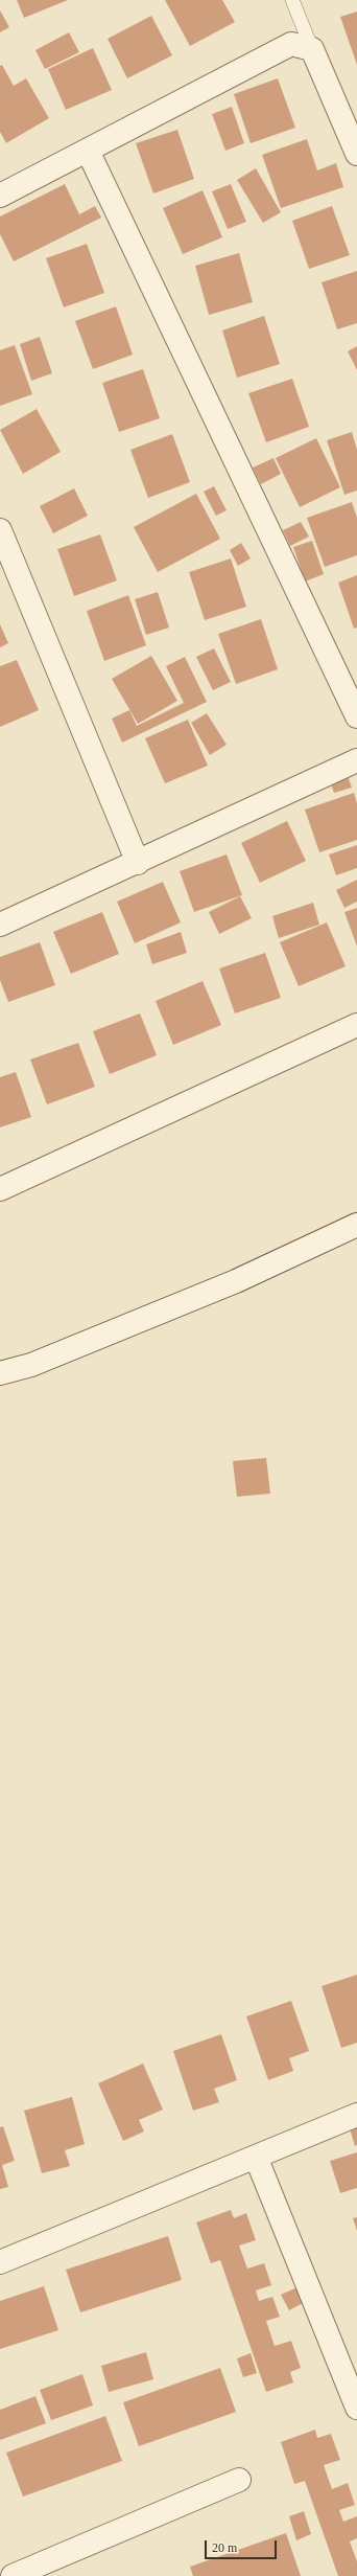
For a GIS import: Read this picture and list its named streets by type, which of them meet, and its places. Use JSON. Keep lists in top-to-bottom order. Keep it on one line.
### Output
{"scale_bar":"20 m"}
